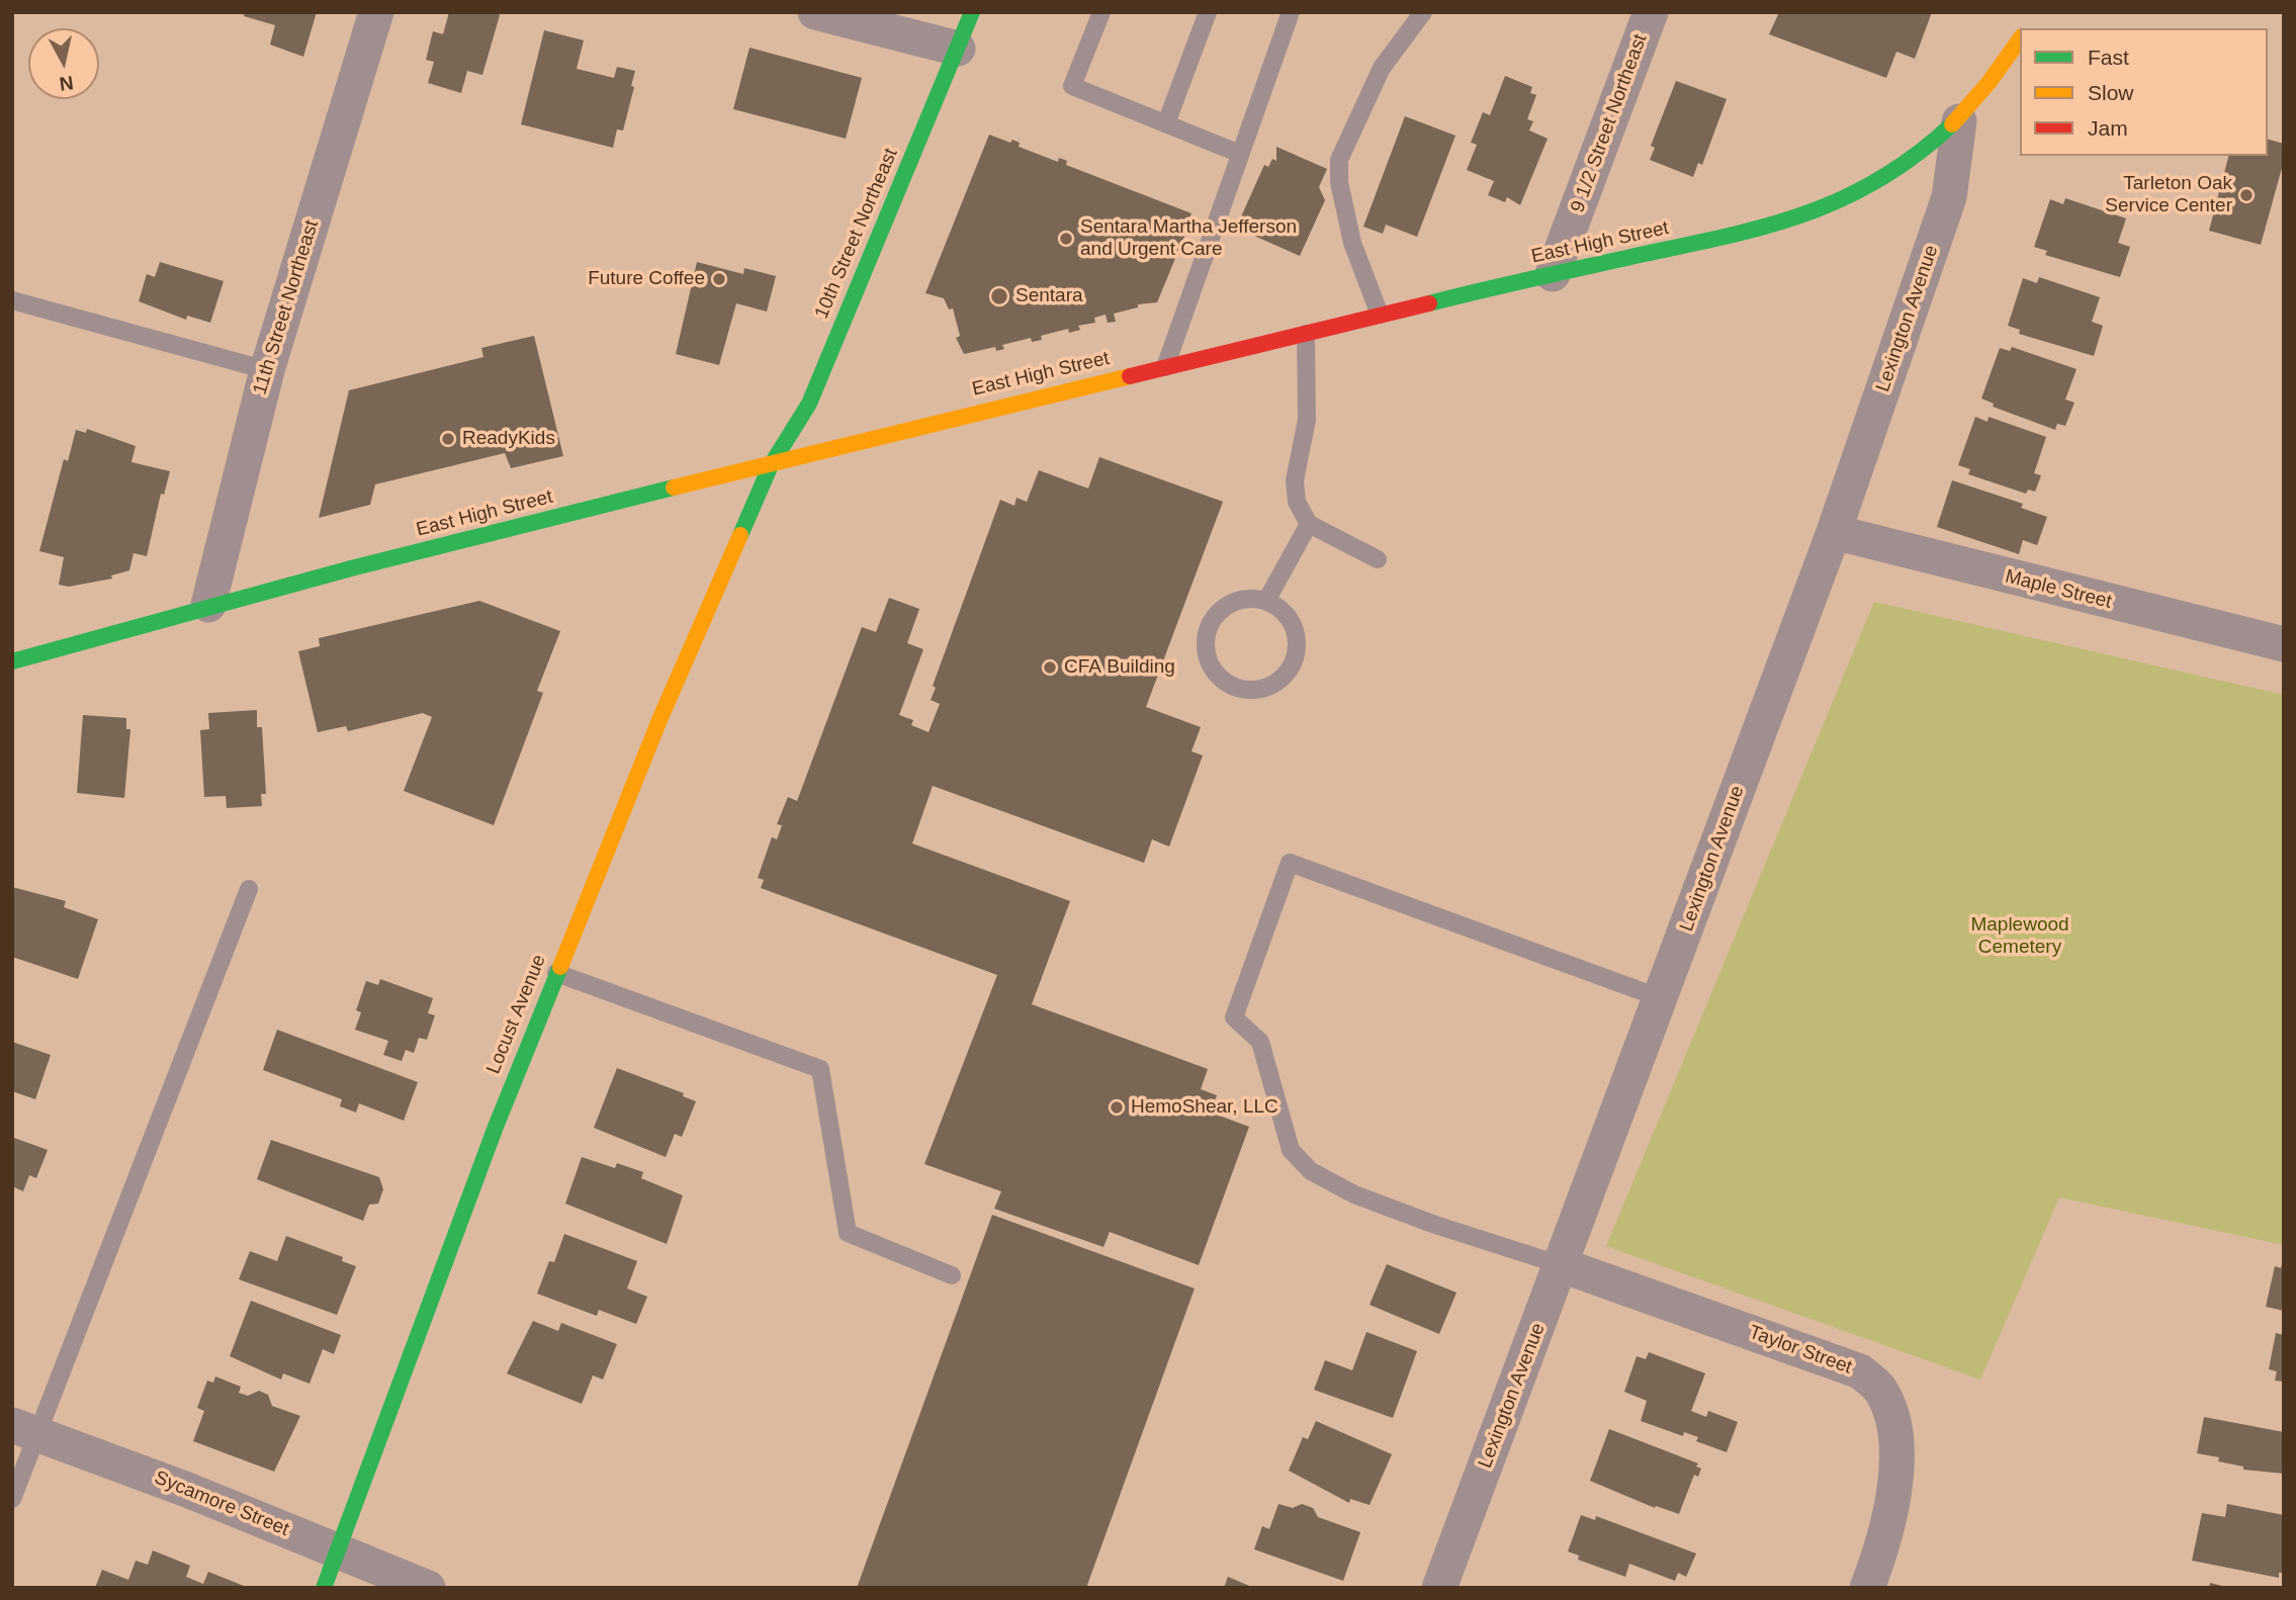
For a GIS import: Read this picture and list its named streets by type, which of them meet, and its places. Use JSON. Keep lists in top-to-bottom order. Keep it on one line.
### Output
{"streets":{"main road":["10th Street Northeast","East High Street","Locust Avenue"],"street":["9 1/2 Street Northeast","11th Street Northeast","Lexington Avenue","Maple Street","Taylor Street","Sycamore Street"]},"crossings":[["9 1/2 Street Northeast","East High Street"],["10th Street Northeast","East High Street"],["10th Street Northeast","Locust Avenue"],["East High Street","11th Street Northeast"],["East High Street","Lexington Avenue"],["East High Street","Locust Avenue"],["Lexington Avenue","Maple Street"],["Lexington Avenue","Taylor Street"],["Locust Avenue","Sycamore Street"]],"parks":["Maplewood Cemetery"],"places":["Tarleton Oak Service Center","Sentara Martha Jefferson and Urgent Care","Future Coffee","Sentara","ReadyKids","CFA Building","HemoShear, LLC"],"legend":["Fast","Slow","Jam"],"north":"bottom"}
